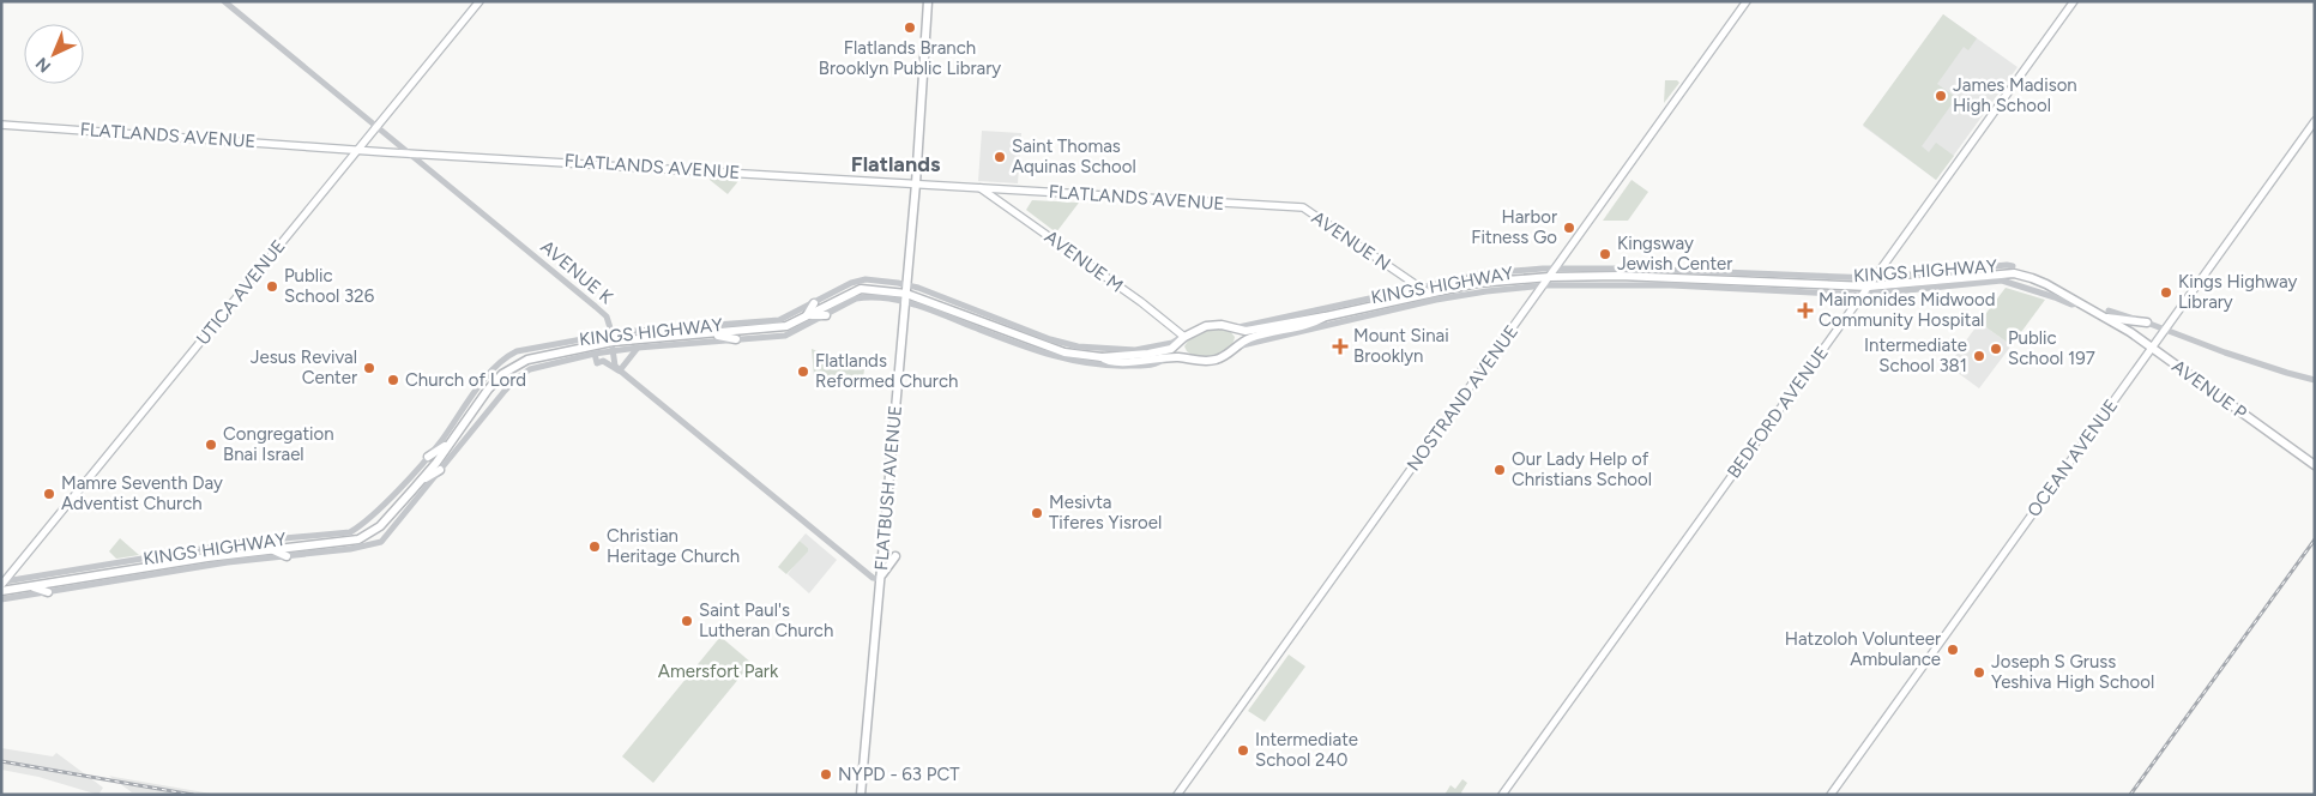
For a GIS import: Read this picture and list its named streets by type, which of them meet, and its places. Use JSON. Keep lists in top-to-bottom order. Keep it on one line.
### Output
{"streets":{"main road":["FLATLANDS AVENUE","AVENUE N","AVENUE M","KINGS HIGHWAY","UTICA AVENUE","AVENUE P","NOSTRAND AVENUE","BEDFORD AVENUE","OCEAN AVENUE","FLATBUSH AVENUE"],"street":["AVENUE K"]},"crossings":[["FLATLANDS AVENUE","AVENUE N"],["FLATLANDS AVENUE","AVENUE M"],["FLATLANDS AVENUE","AVENUE K"],["FLATLANDS AVENUE","UTICA AVENUE"],["FLATLANDS AVENUE","FLATBUSH AVENUE"],["AVENUE N","KINGS HIGHWAY"],["AVENUE M","KINGS HIGHWAY"],["KINGS HIGHWAY","AVENUE K"],["KINGS HIGHWAY","UTICA AVENUE"],["KINGS HIGHWAY","AVENUE P"],["KINGS HIGHWAY","NOSTRAND AVENUE"],["KINGS HIGHWAY","BEDFORD AVENUE"],["KINGS HIGHWAY","FLATBUSH AVENUE"],["AVENUE K","UTICA AVENUE"],["AVENUE P","OCEAN AVENUE"]],"districts":["Flatlands"],"parks":["Amersfort Park"],"places":{"other":["Flatlands Branch Brooklyn Public Library","James Madison High School","Saint Thomas Aquinas School","Harbor Fitness Go","Kingsway Jewish Center","Public School 326","Kings Highway Library","Public School 197","Intermediate School 381","Jesus Revival Center","Flatlands Reformed Church","Church of Lord","Congregation Bnai Israel","Our Lady Help of Christians School","Mamre Seventh Day Adventist Church","Mesivta Tiferes Yisroel","Christian Heritage Church","Saint Paul's Lutheran Church","Hatzoloh Volunteer Ambulance","Joseph S Gruss Yeshiva High School","Intermediate School 240","NYPD - 63 PCT"],"health":["Maimonides Midwood Community Hospital","Mount Sinai Brooklyn"]},"north":"bottom left"}
